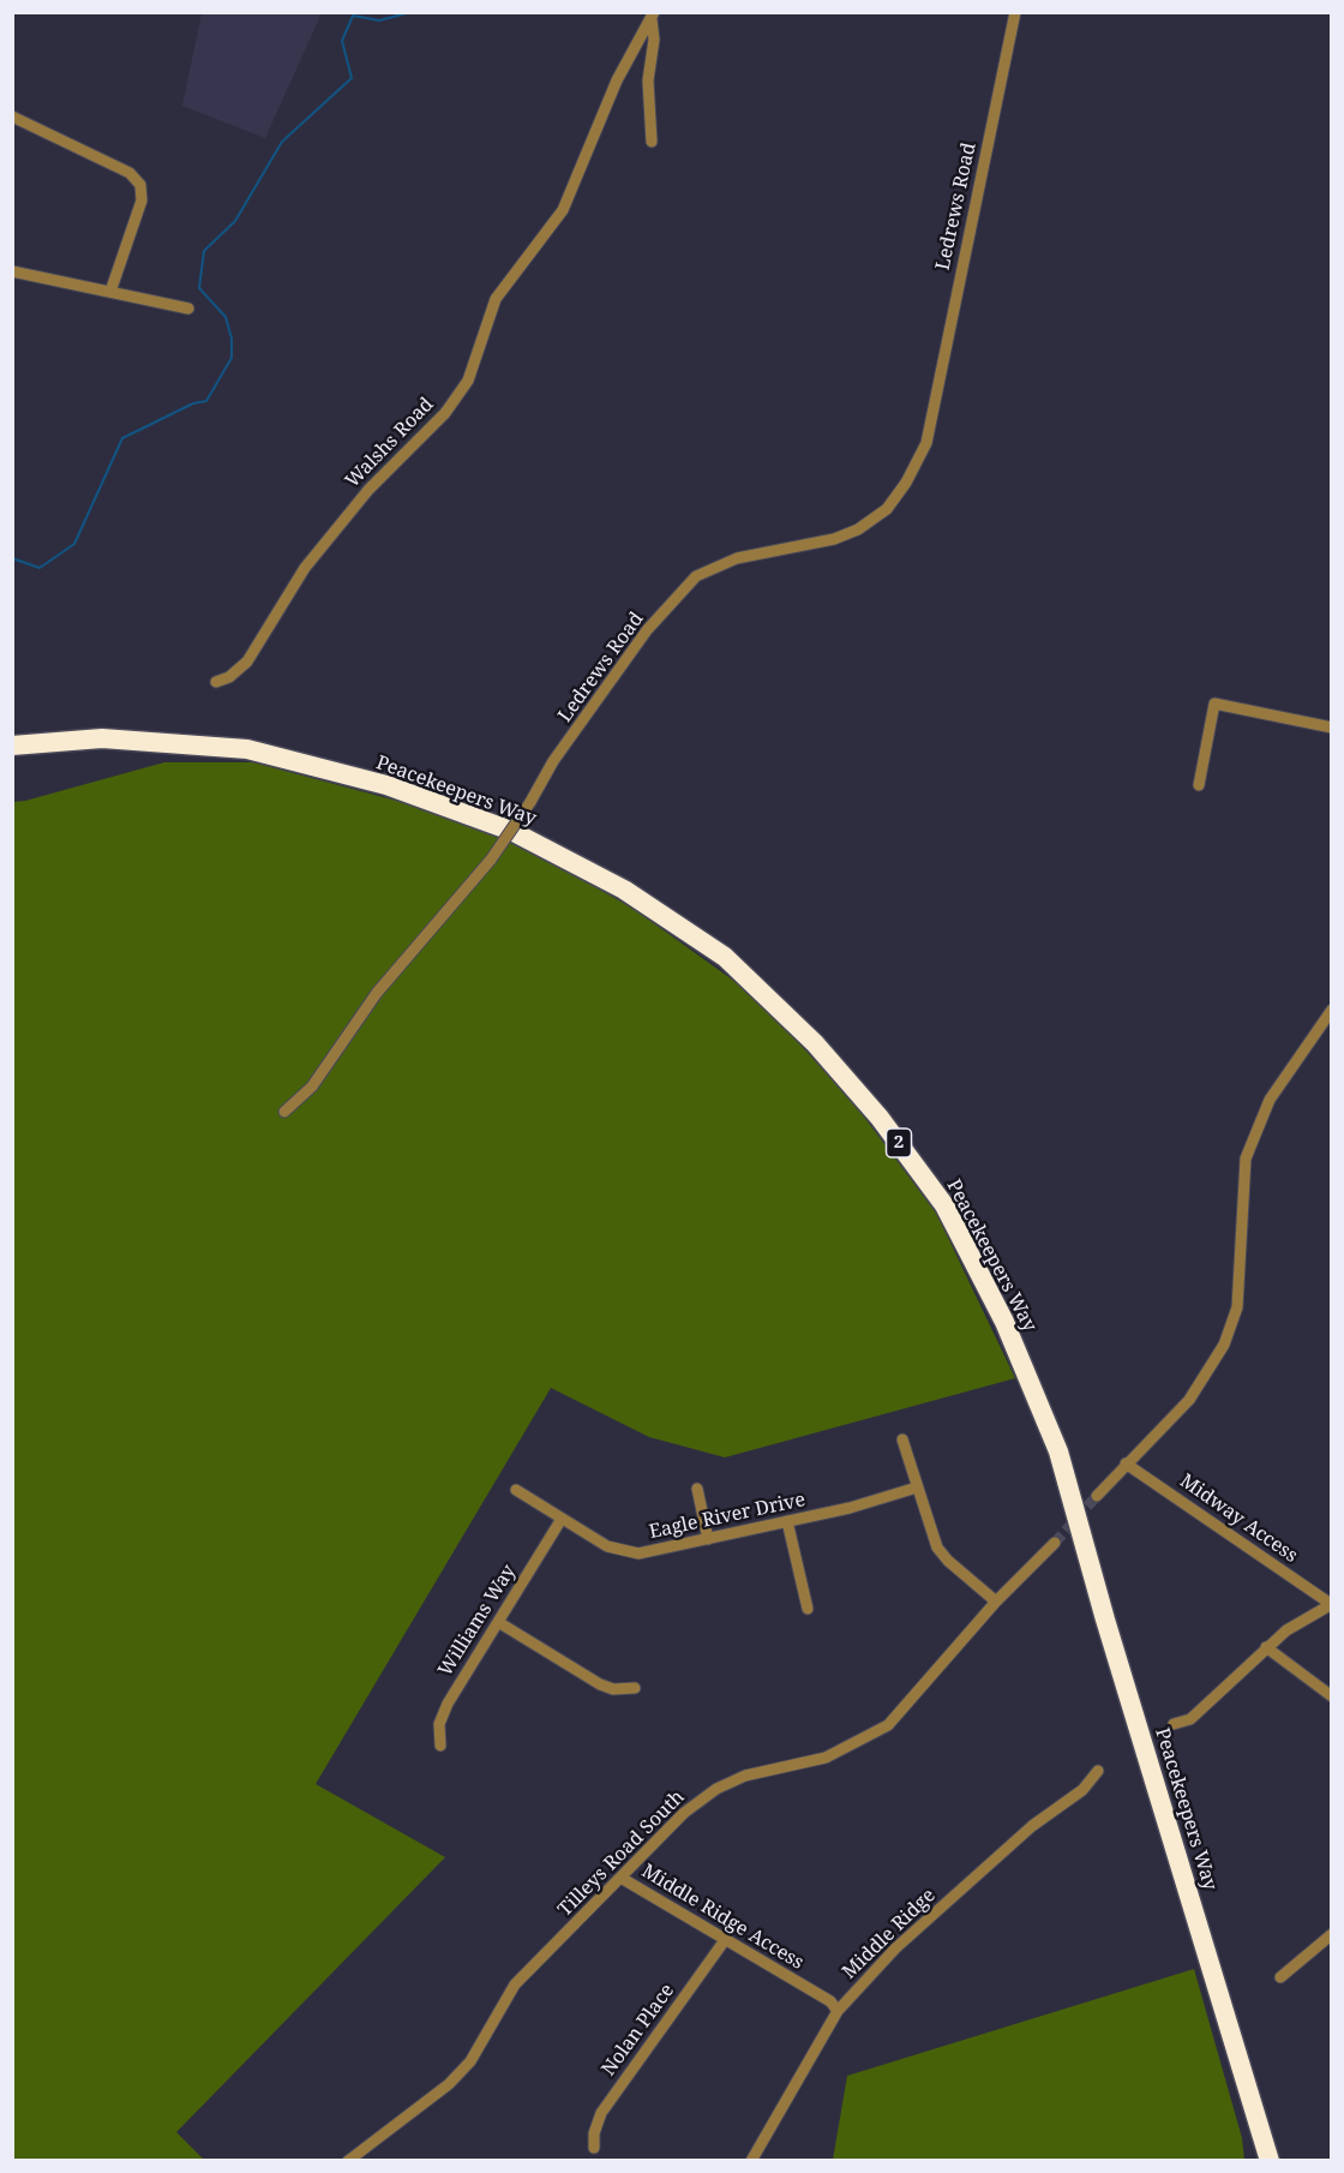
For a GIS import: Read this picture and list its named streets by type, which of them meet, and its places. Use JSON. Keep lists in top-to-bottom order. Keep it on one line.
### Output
{"streets":{"highway":["Peacekeepers Way","2"],"street":["Ledrews Road","Walshs Road","Eagle River Drive","Midway Access","Williams Way","Tilleys Road South","Middle Ridge Access","Middle Ridge","Nolan Place"]},"crossings":[["Eagle River Drive","Williams Way"],["Tilleys Road South","Middle Ridge Access"],["Middle Ridge Access","Middle Ridge"],["Middle Ridge Access","Nolan Place"]]}
